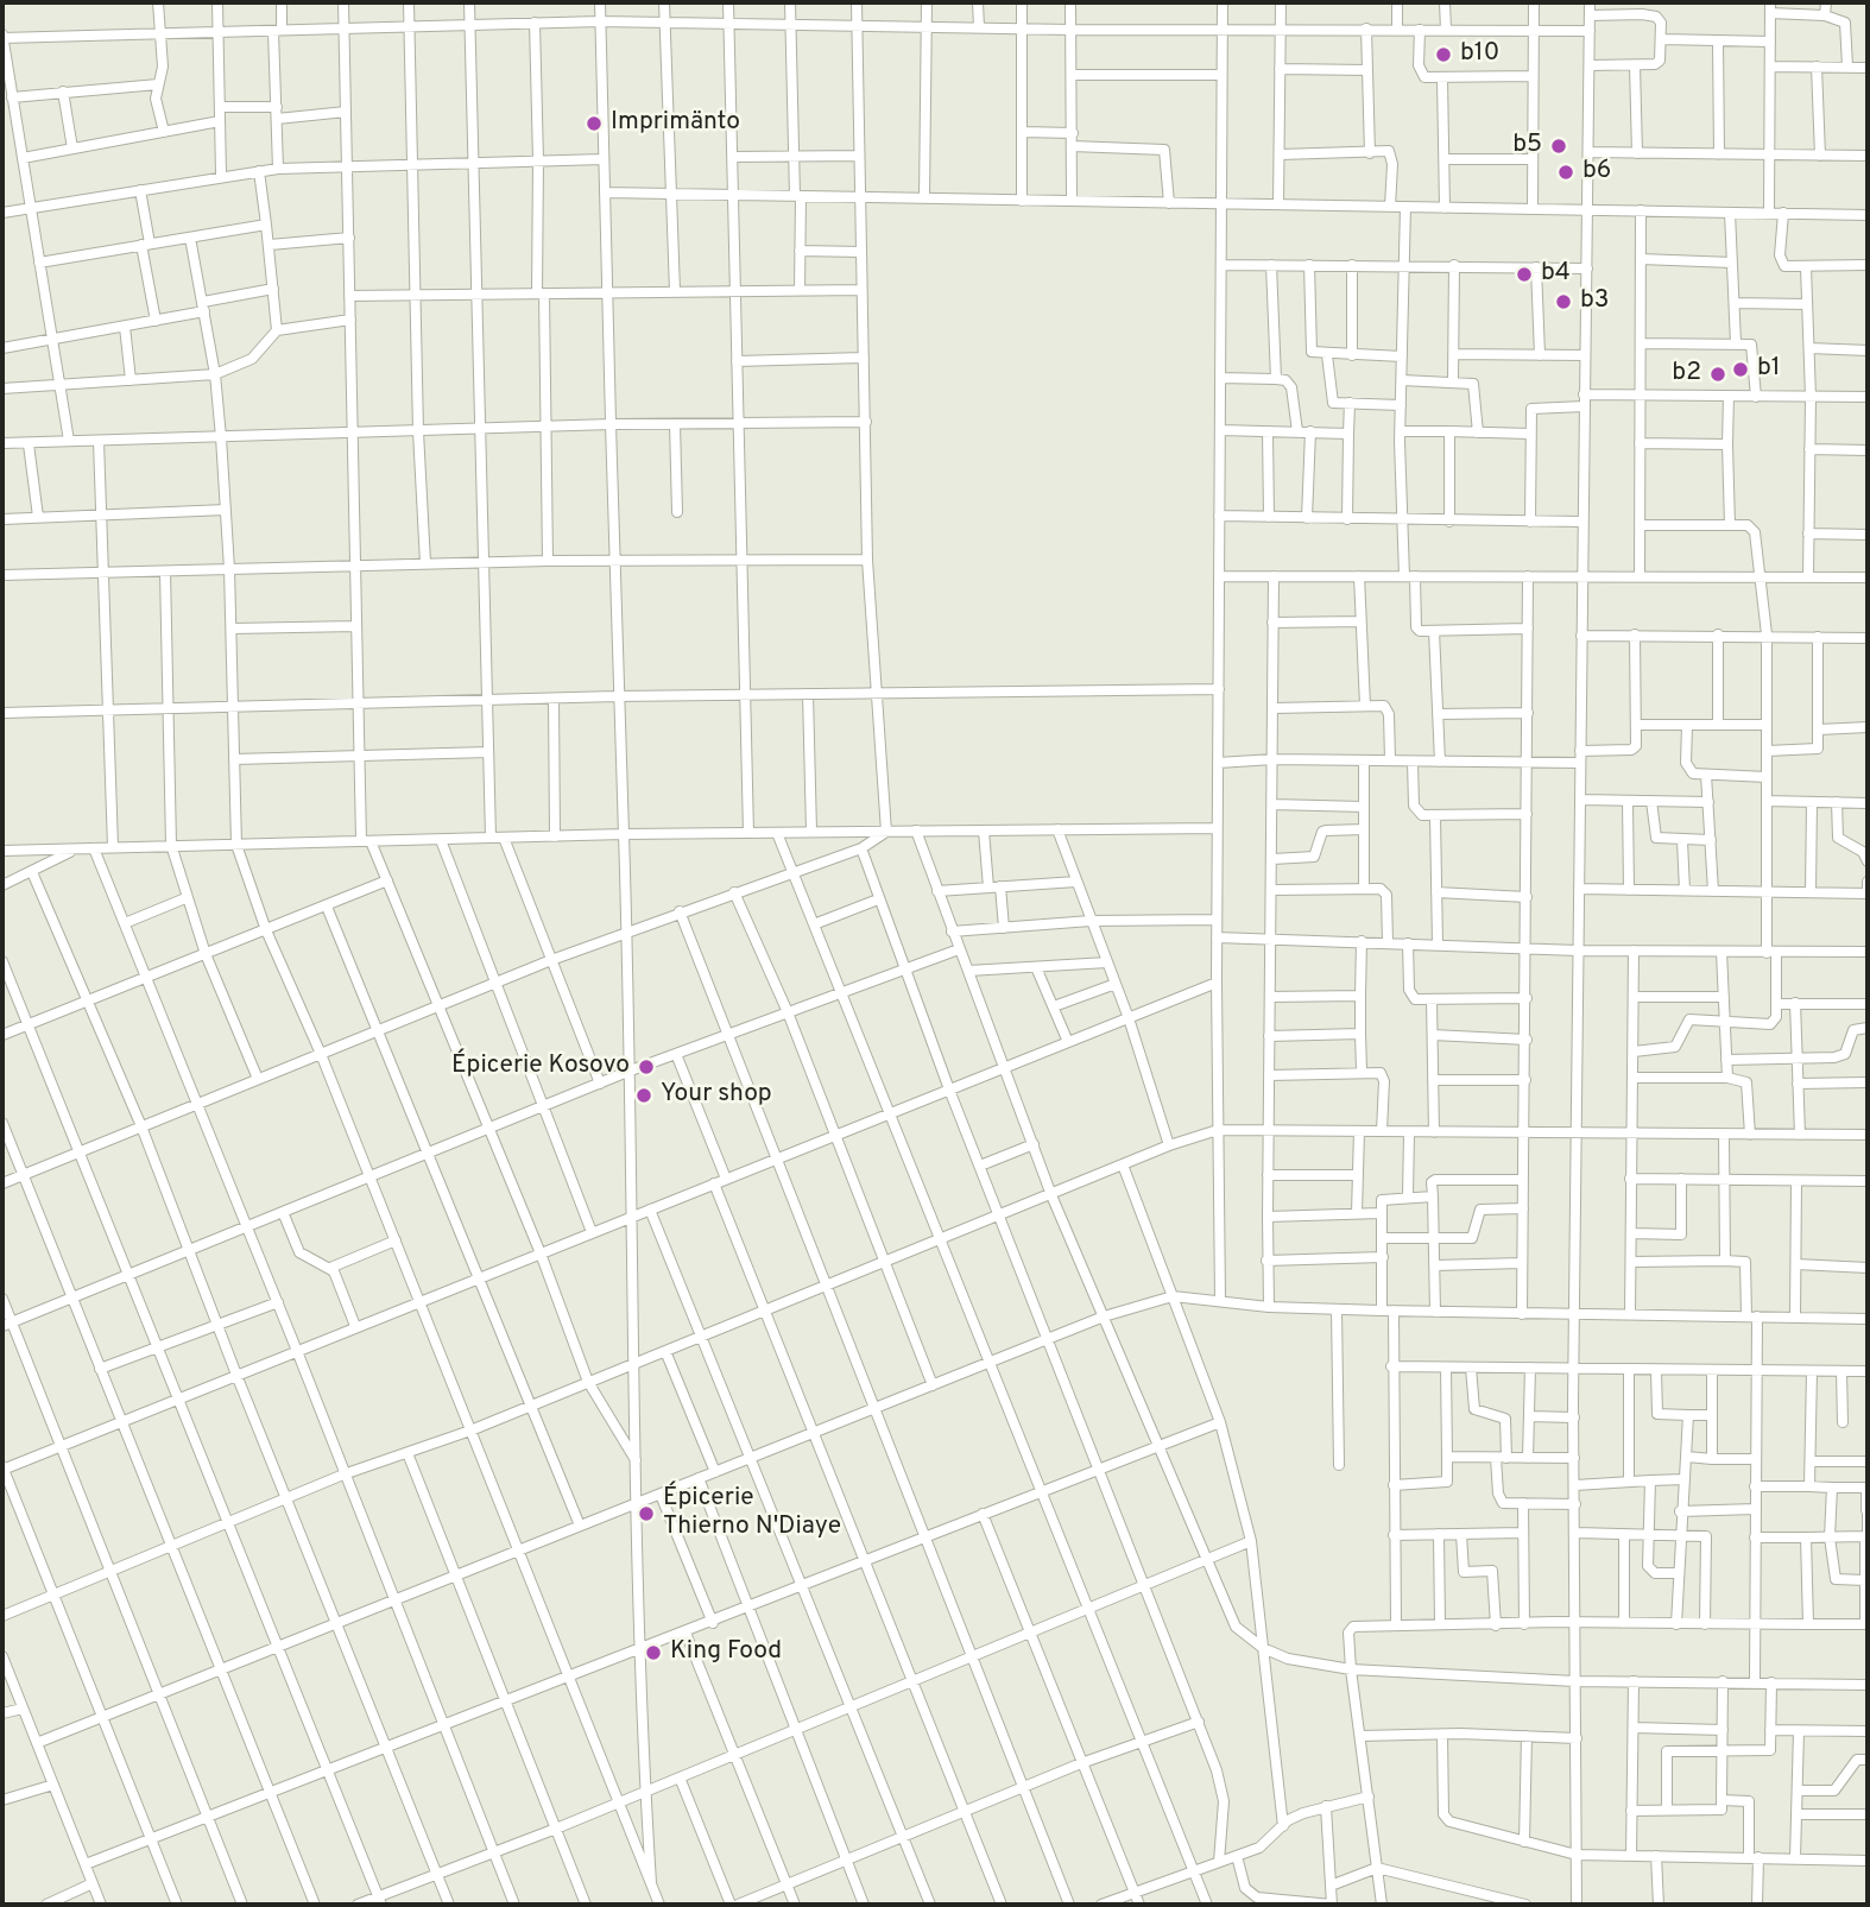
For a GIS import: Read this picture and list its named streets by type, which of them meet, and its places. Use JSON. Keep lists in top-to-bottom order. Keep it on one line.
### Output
{"places":["b10","Imprimänto","b5","b6","b4","b3","b1","b2","Épicerie Kosovo","Your shop","Épicerie Thierno N'Diaye","King Food"]}
